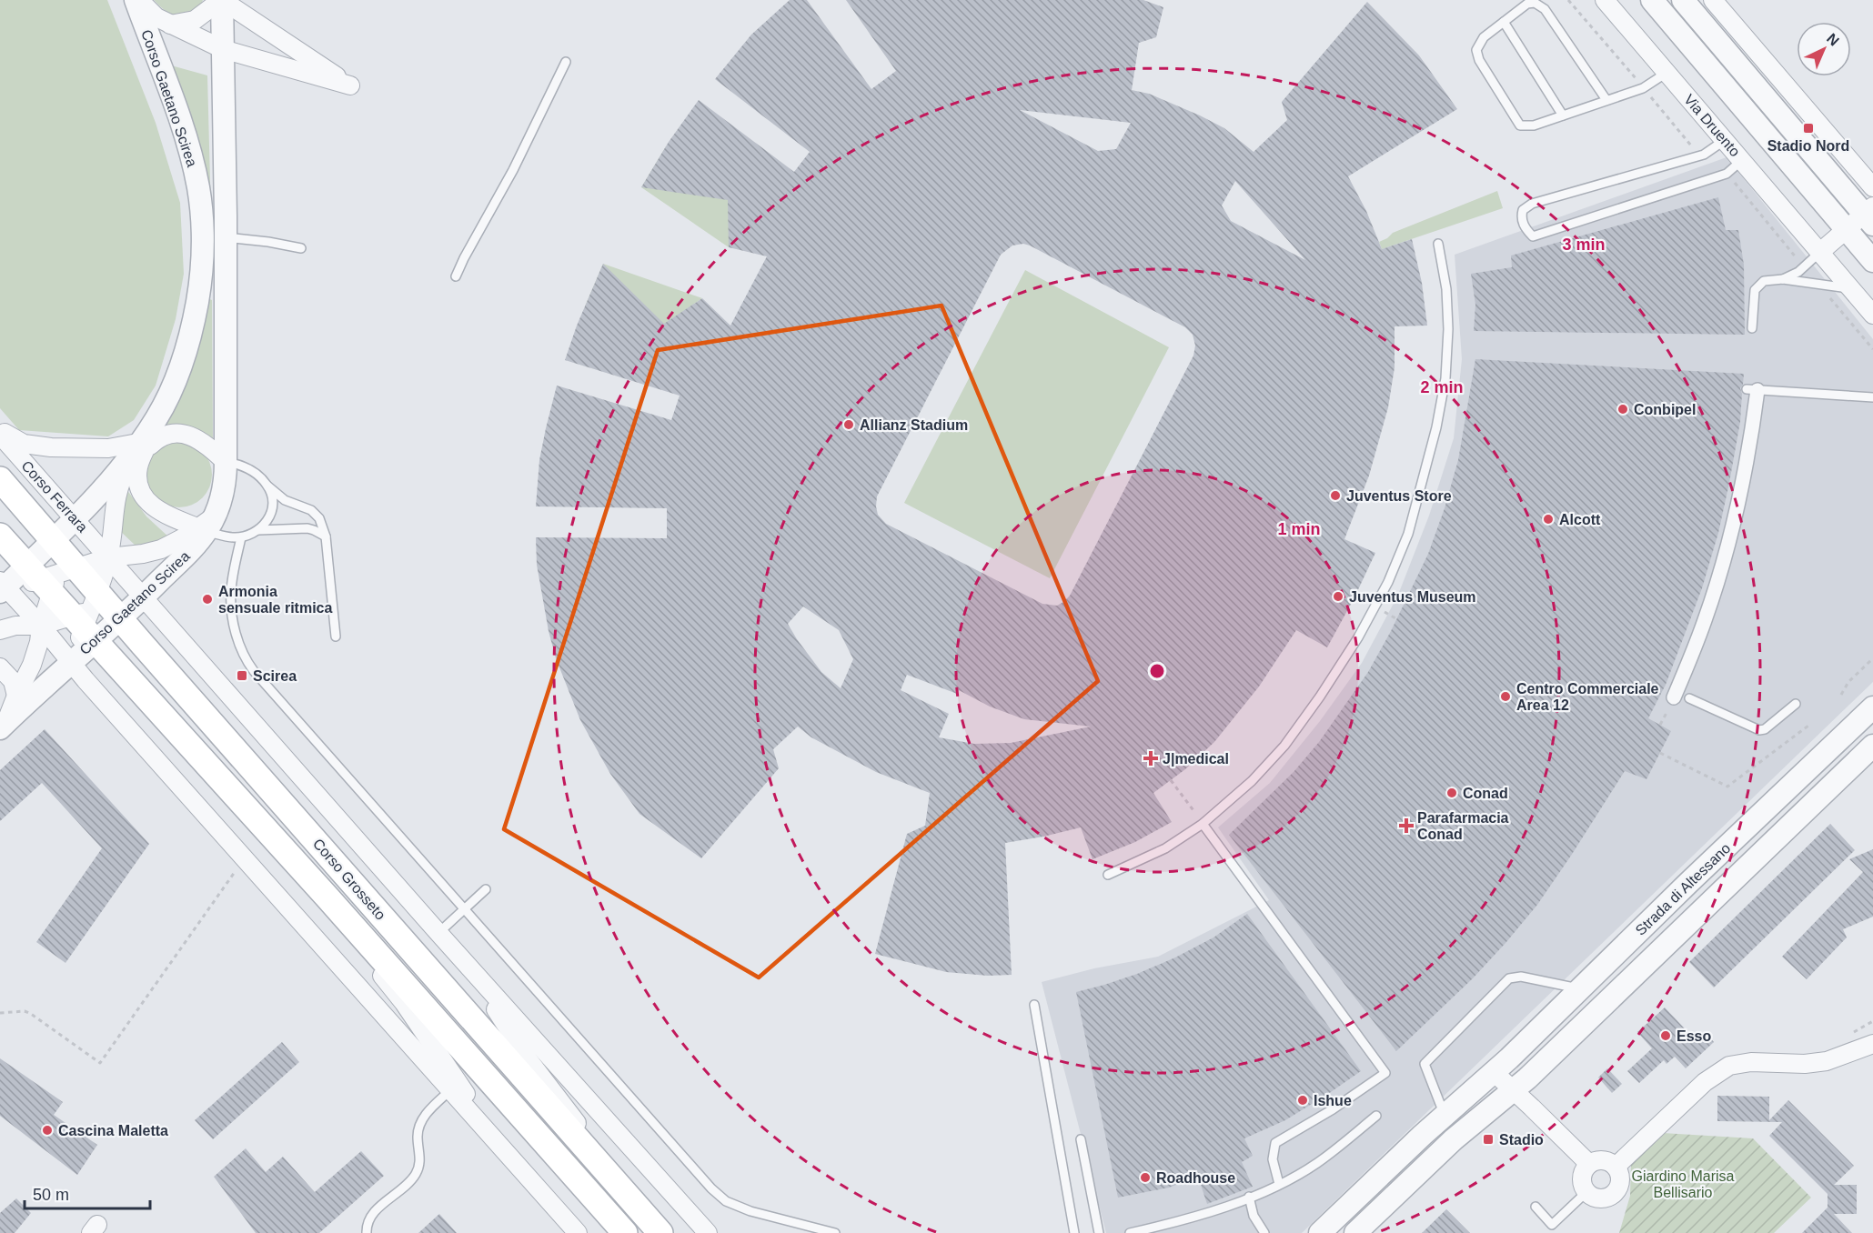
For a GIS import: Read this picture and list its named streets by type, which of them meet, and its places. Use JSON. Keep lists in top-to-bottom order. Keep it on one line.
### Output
{"streets":{"main road":["Corso Ferrara","Corso Grosseto"],"street":["Corso Gaetano Scirea","Via Druento","Strada di Altessano"]},"crossings":[["Corso Gaetano Scirea","Corso Ferrara"],["Corso Gaetano Scirea","Corso Grosseto"],["Corso Ferrara","Corso Grosseto"]],"parks":["Giardino Marisa Bellisario"],"places":{"transit":["Stadio Nord","Scirea","Stadio"],"other":["Conbipel","Allianz Stadium","Juventus Store","Alcott","Juventus Museum","Armonia sensuale ritmica","Centro Commerciale Area 12","Conad","Esso","Ishue","Cascina Maletta","Roadhouse"],"health":["J|medical","Parafarmacia Conad"]},"scale_bar":"50 m","north":"top right","rings":["3 min","2 min","1 min"]}
